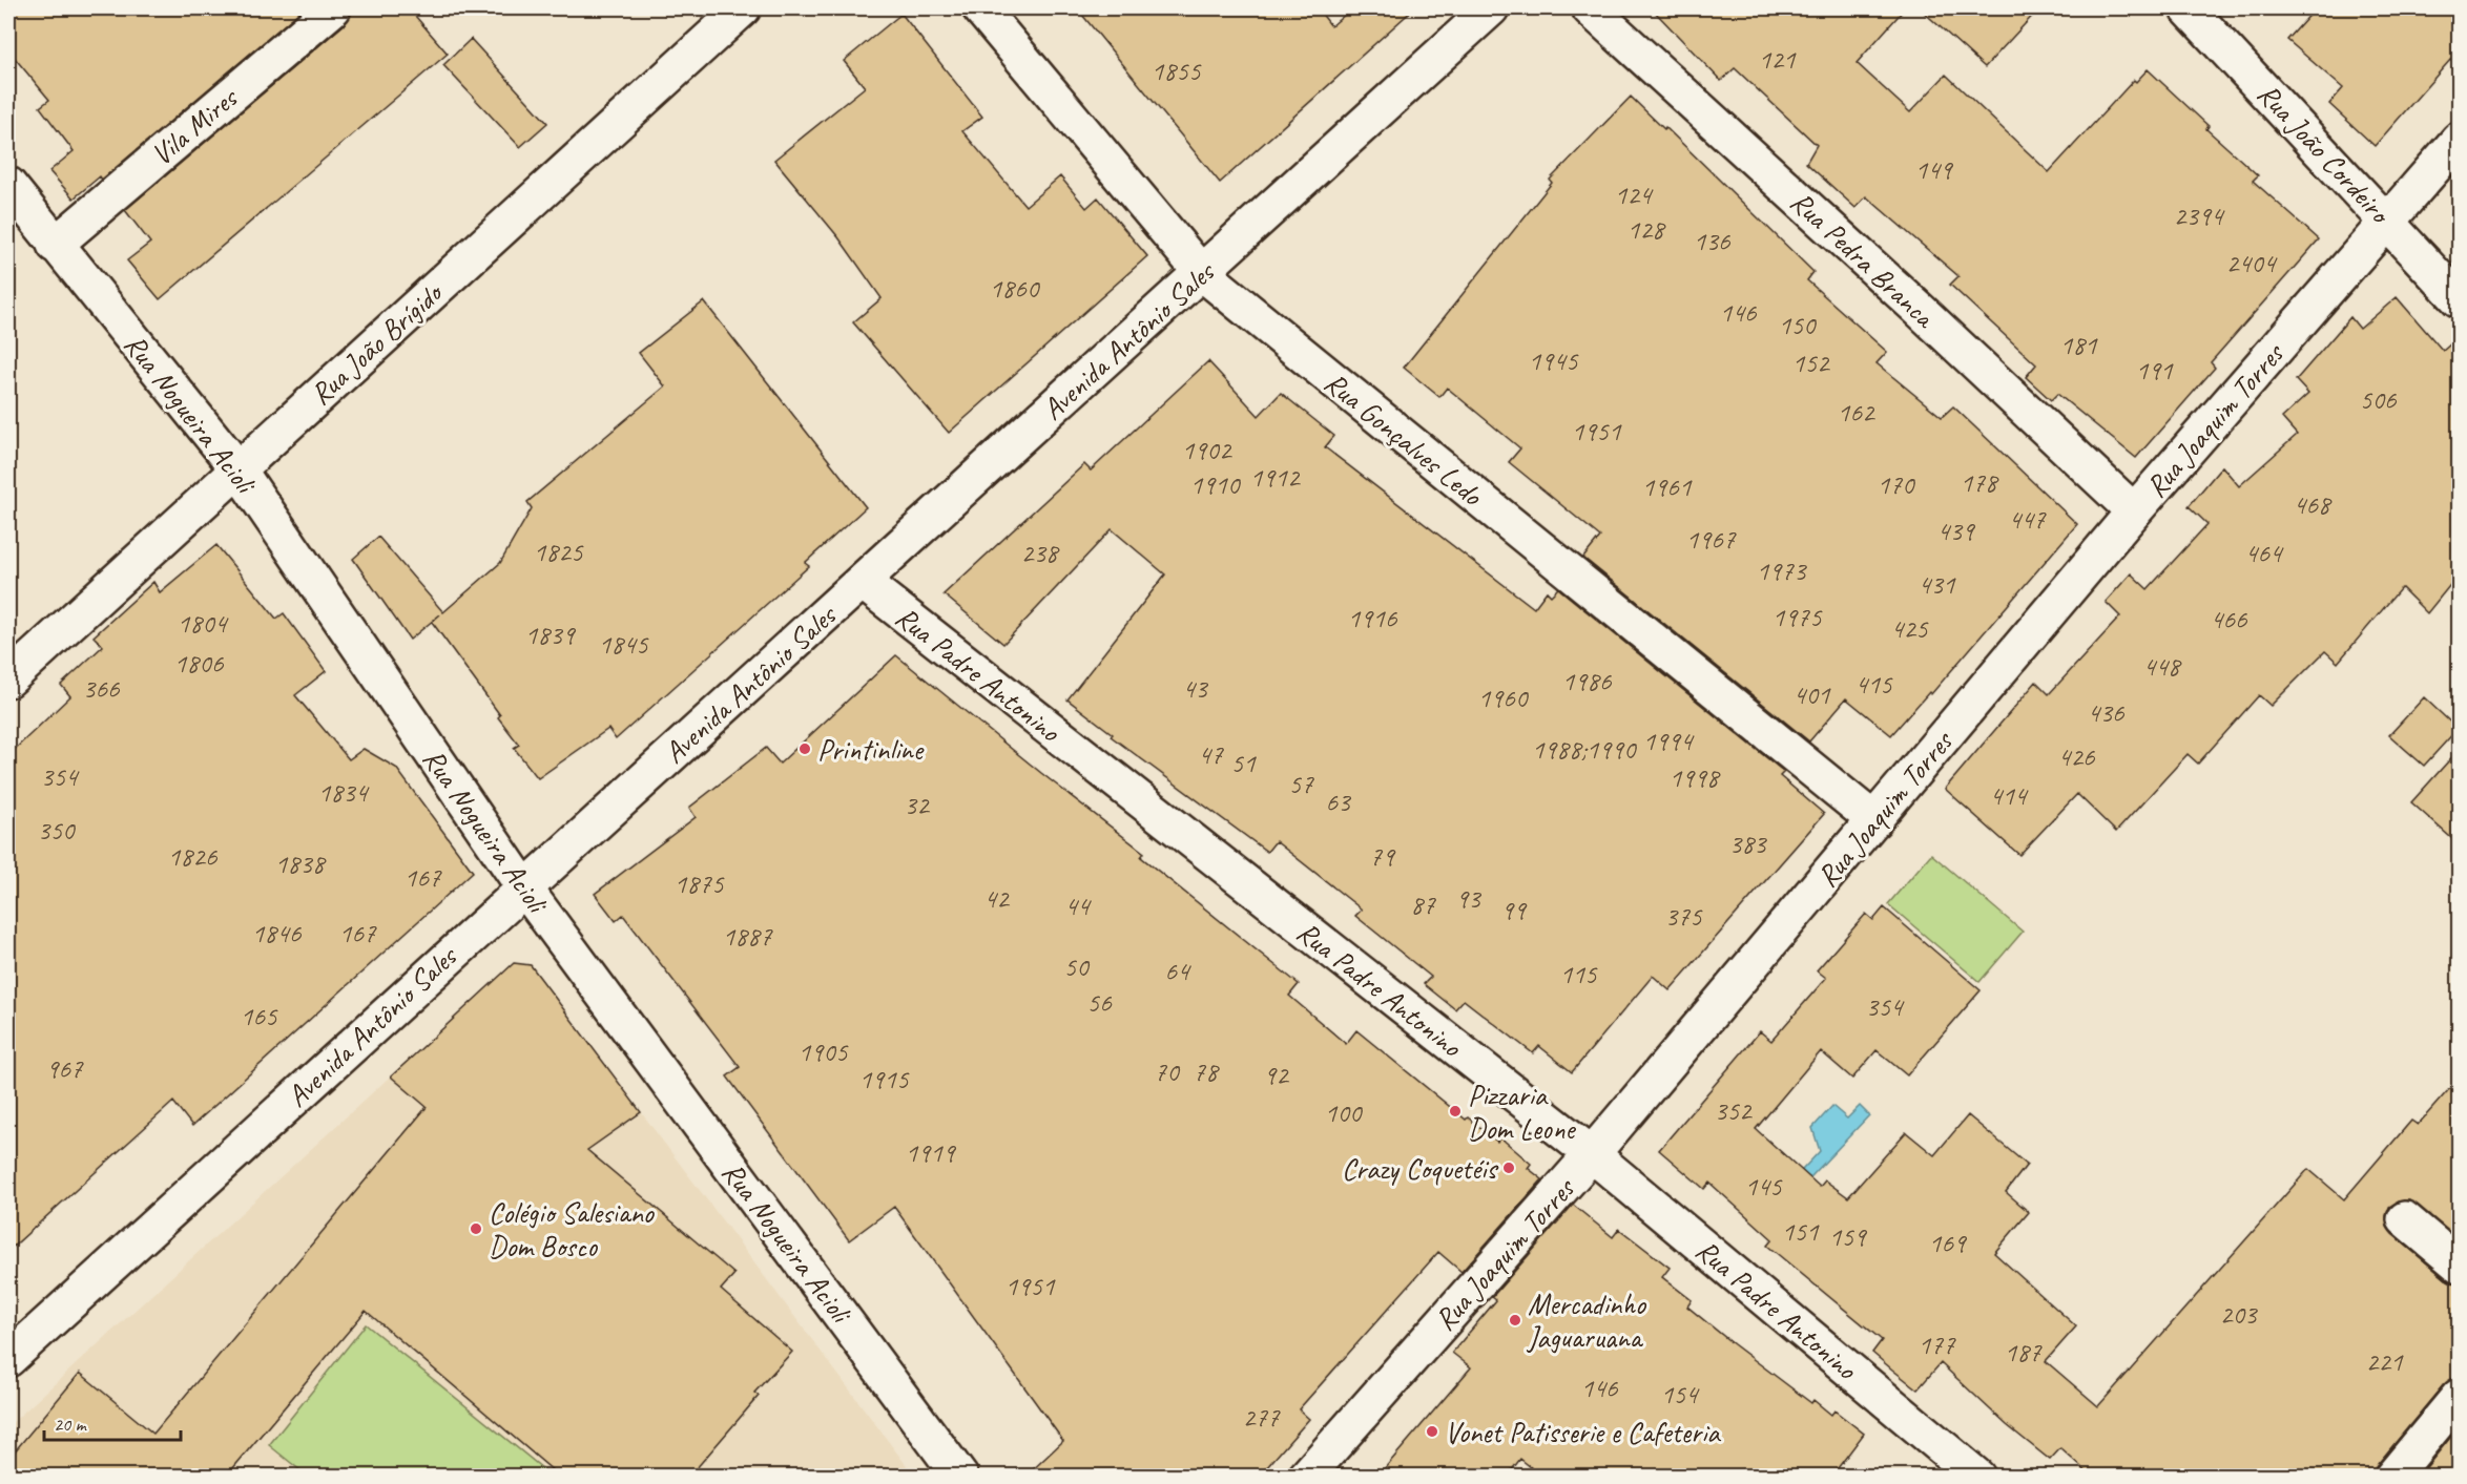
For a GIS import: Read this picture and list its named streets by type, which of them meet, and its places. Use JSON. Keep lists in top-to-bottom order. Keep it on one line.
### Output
{"streets":{"street":["Vila Mires","Rua João Cordeiro","Rua Pedra Branca","Avenida Antônio Sales","Rua João Brígido","Rua Nogueira Acioli","Rua Joaquim Torres","Rua Gonçalves Ledo","Rua Padre Antonino"]},"crossings":[["Vila Mires","Rua Nogueira Acioli"],["Rua João Cordeiro","Rua Joaquim Torres"],["Rua Pedra Branca","Rua Joaquim Torres"],["Avenida Antônio Sales","Rua Nogueira Acioli"],["Avenida Antônio Sales","Rua Gonçalves Ledo"],["Avenida Antônio Sales","Rua Padre Antonino"],["Rua João Brígido","Rua Nogueira Acioli"],["Rua Joaquim Torres","Rua Gonçalves Ledo"],["Rua Joaquim Torres","Rua Padre Antonino"]],"places":["Printinline","Pizzaria Dom Leone","Crazy Coquetéis","Colégio Salesiano Dom Bosco","Mercadinho Jaguaruana","Vonet Patisserie e Cafeteria"],"house_numbers":["121","1855","149","124","2394","128","136","2404","1860","146","150","181","1945","152","191","506","162","1951","1902","1912","178","1910","170","1961","468","447","439","1967","1825","238","464","1973","431","1975","1916","466","1804","425","1839","1845","1806","448","1986","415","366","43","401","1960","436","1994","1988;1990","47","426","51","354","1998","57","1834","414","63","32","350","383","1826","79","1838","167","1875","42","93","87","44","99","375","1846","167","1887","50","64","115","56","354","165","1905","967","70","78","92","1915","352","100","1919","145","151","159","169","1951","203","177","187","221","146","154","277"],"scale_bar":"20 m"}
